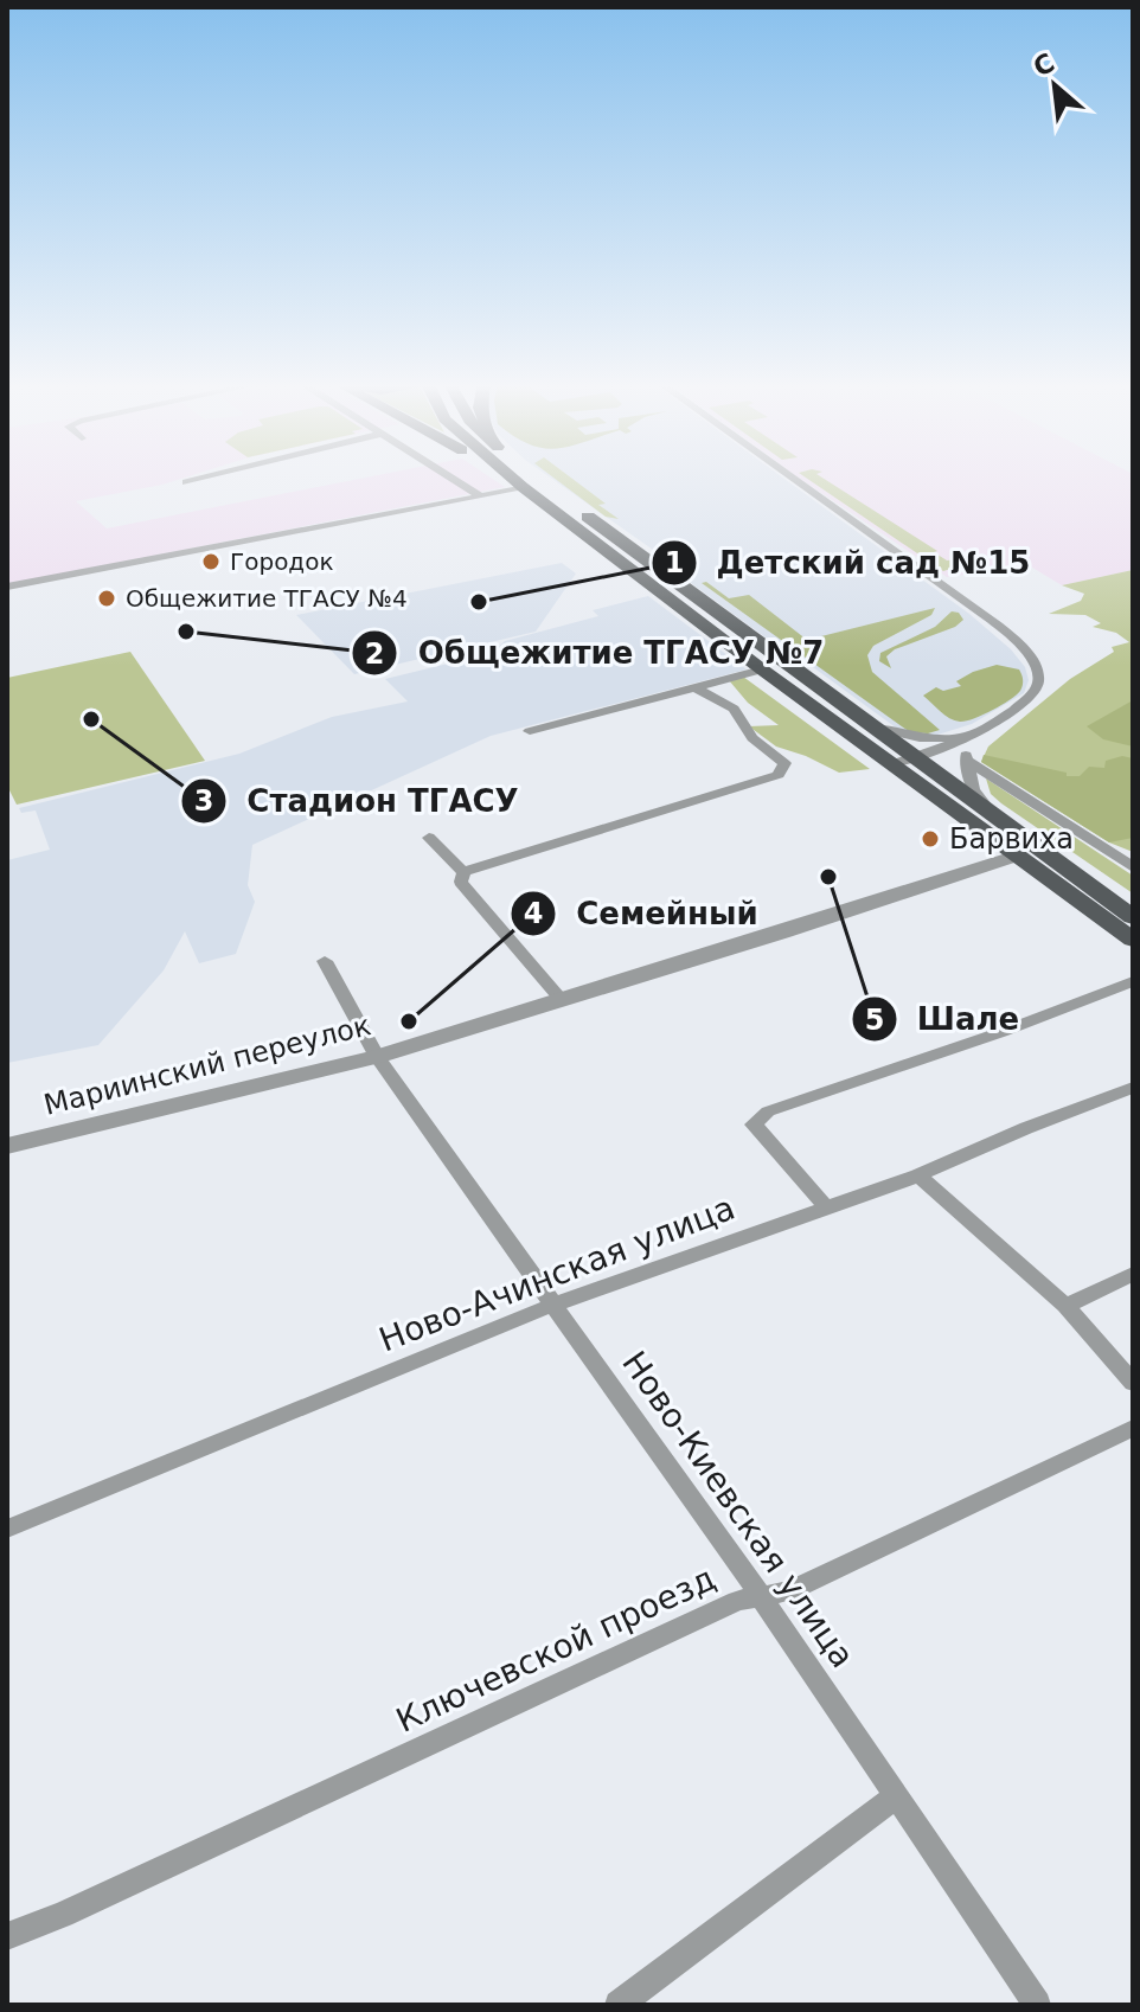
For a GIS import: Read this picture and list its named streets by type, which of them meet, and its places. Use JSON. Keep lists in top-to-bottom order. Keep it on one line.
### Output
{"streets":{"street":["Мариинский переулок","Ново-Ачинская улица","Ново-Киевская улица","Ключевской проезд"]},"crossings":[["Мариинский переулок","Ново-Киевская улица"],["Ново-Ачинская улица","Ново-Киевская улица"],["Ново-Киевская улица","Ключевской проезд"]],"places":["Городок","Общежитие ТГАСУ №4","Детский сад №15","Общежитие ТГАСУ №7","Стадион ТГАСУ","Барвиха","Шале","Семейный"],"north":"top left"}
